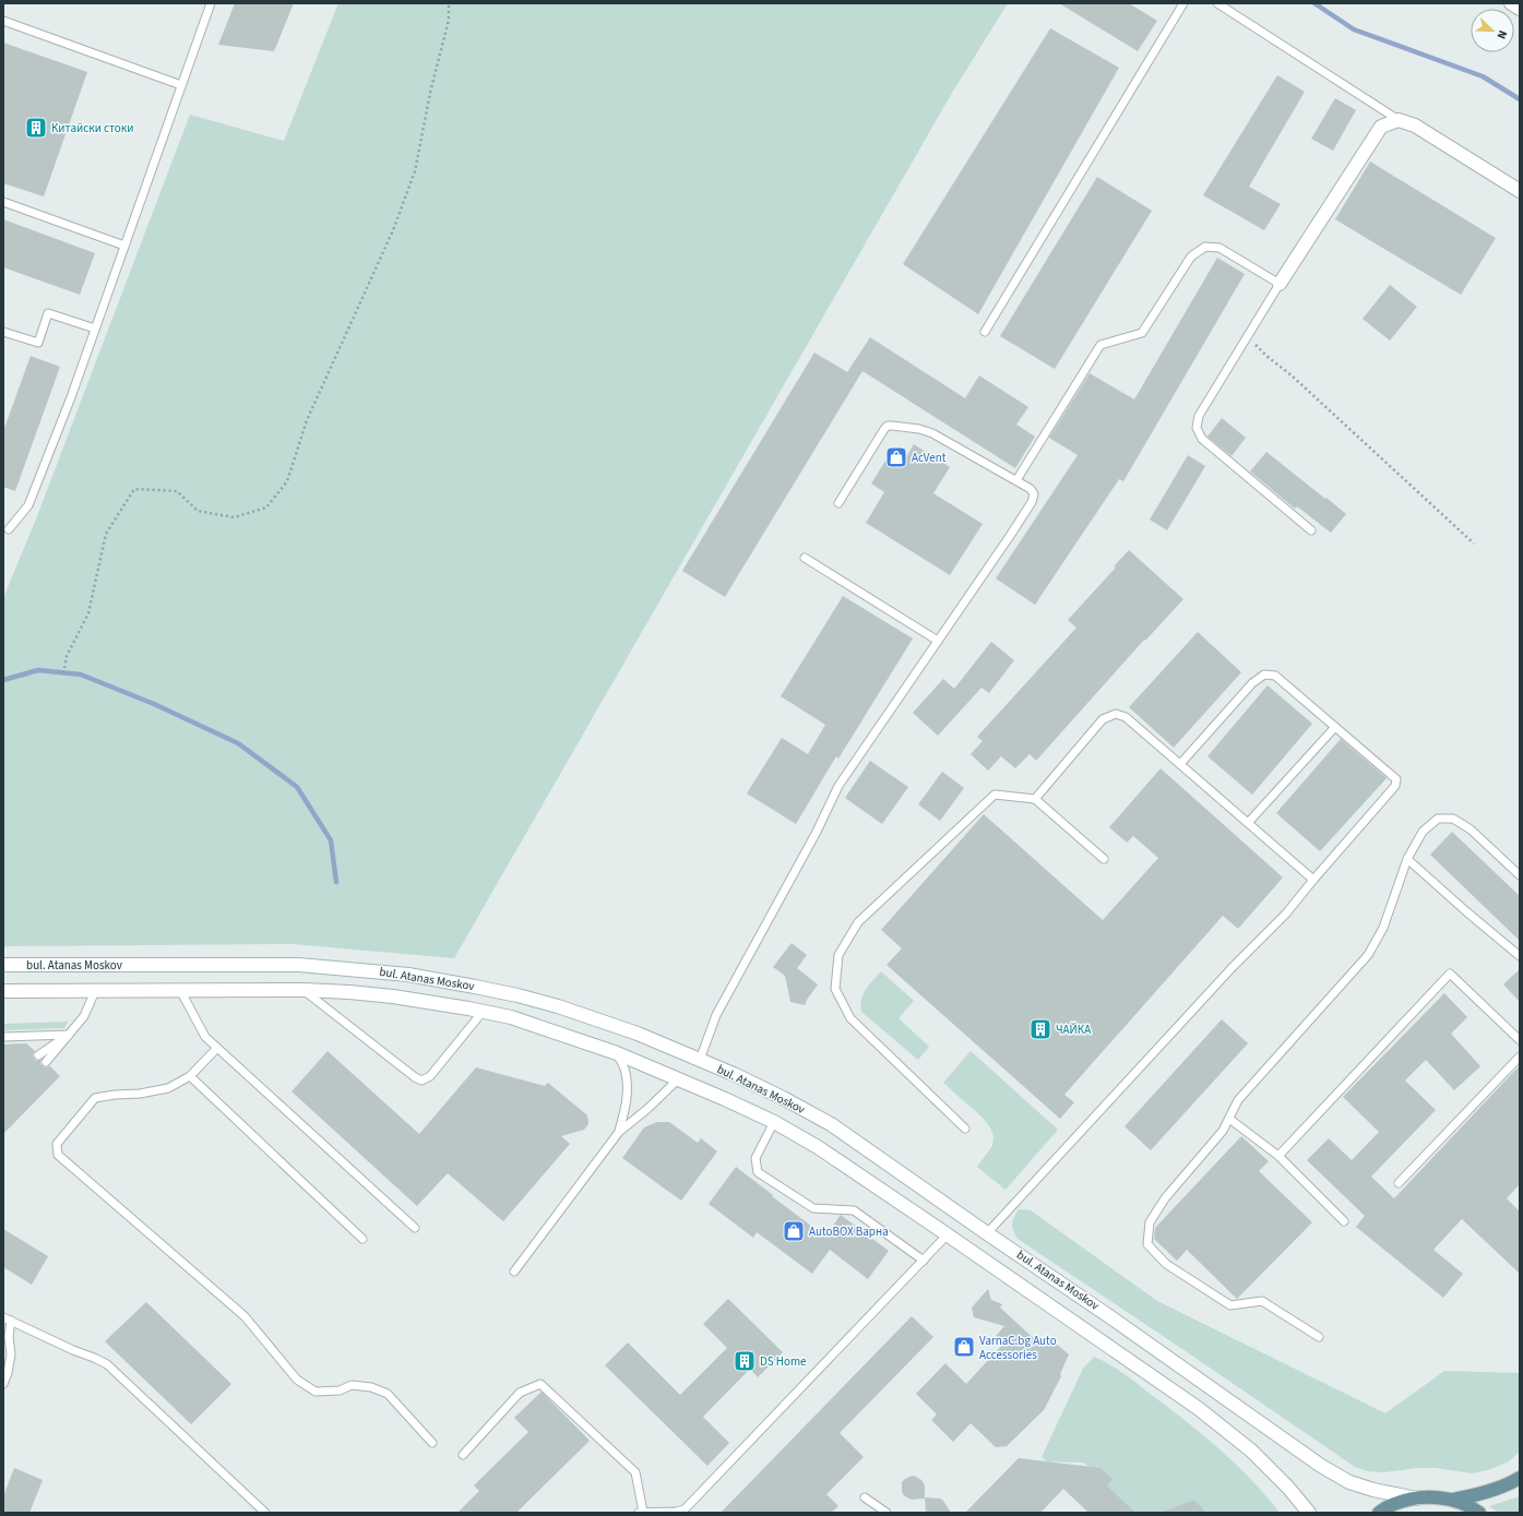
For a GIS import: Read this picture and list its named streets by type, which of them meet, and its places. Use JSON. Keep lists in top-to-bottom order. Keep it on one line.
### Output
{"streets":{"main road":["bul. Atanas Moskov"]},"places":{"building":["Китайски стоки","ЧАЙКА","DS Home"],"shop":["AcVent","AutoBOX Варна","VarnaC.bg Auto Accessories"]},"north":"bottom right"}
